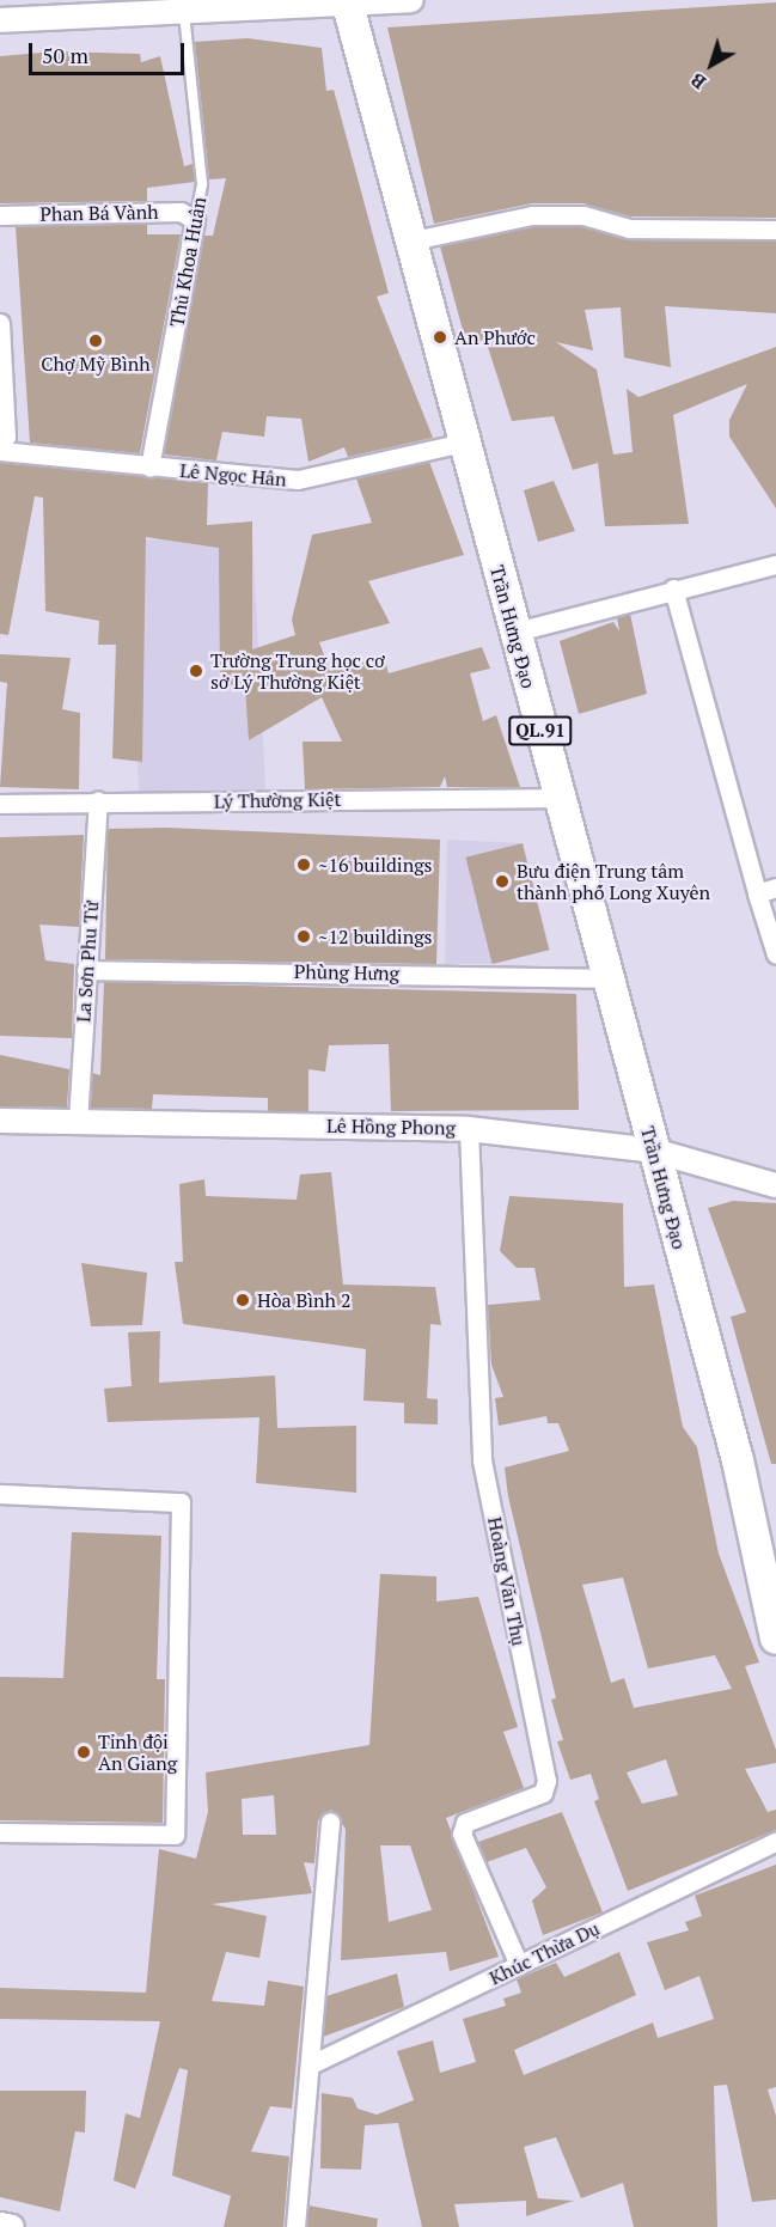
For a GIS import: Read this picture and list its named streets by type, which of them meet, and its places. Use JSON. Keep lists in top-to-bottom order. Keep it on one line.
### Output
{"streets":{"highway":["Trần Hưng Đạo","QL.91"],"street":["Phan Bá Vành","Thủ Khoa Huân","Lê Ngọc Hân","Lý Thường Kiệt","La Sơn Phu Tử","Phùng Hưng","Lê Hồng Phong","Hoàng Văn Thụ","Khúc Thừa Dụ"]},"crossings":[["Phan Bá Vành","Thủ Khoa Huân"],["Thủ Khoa Huân","Lê Ngọc Hân"],["Lê Ngọc Hân","Trần Hưng Đạo"],["Trần Hưng Đạo","Lý Thường Kiệt"],["Trần Hưng Đạo","Phùng Hưng"],["Trần Hưng Đạo","Lê Hồng Phong"],["Lý Thường Kiệt","La Sơn Phu Tử"],["La Sơn Phu Tử","Phùng Hưng"],["La Sơn Phu Tử","Lê Hồng Phong"],["Lê Hồng Phong","Hoàng Văn Thụ"],["Hoàng Văn Thụ","Khúc Thừa Dụ"]],"places":["An Phước","Chợ Mỹ Bình","Trường Trung học cơ sở Lý Thường Kiệt","~16 buildings","Bưu điện Trung tâm thành phố Long Xuyên","~12 buildings","Hòa Bình 2","Tỉnh đội An Giang"],"scale_bar":"50 m","north":"bottom left"}
